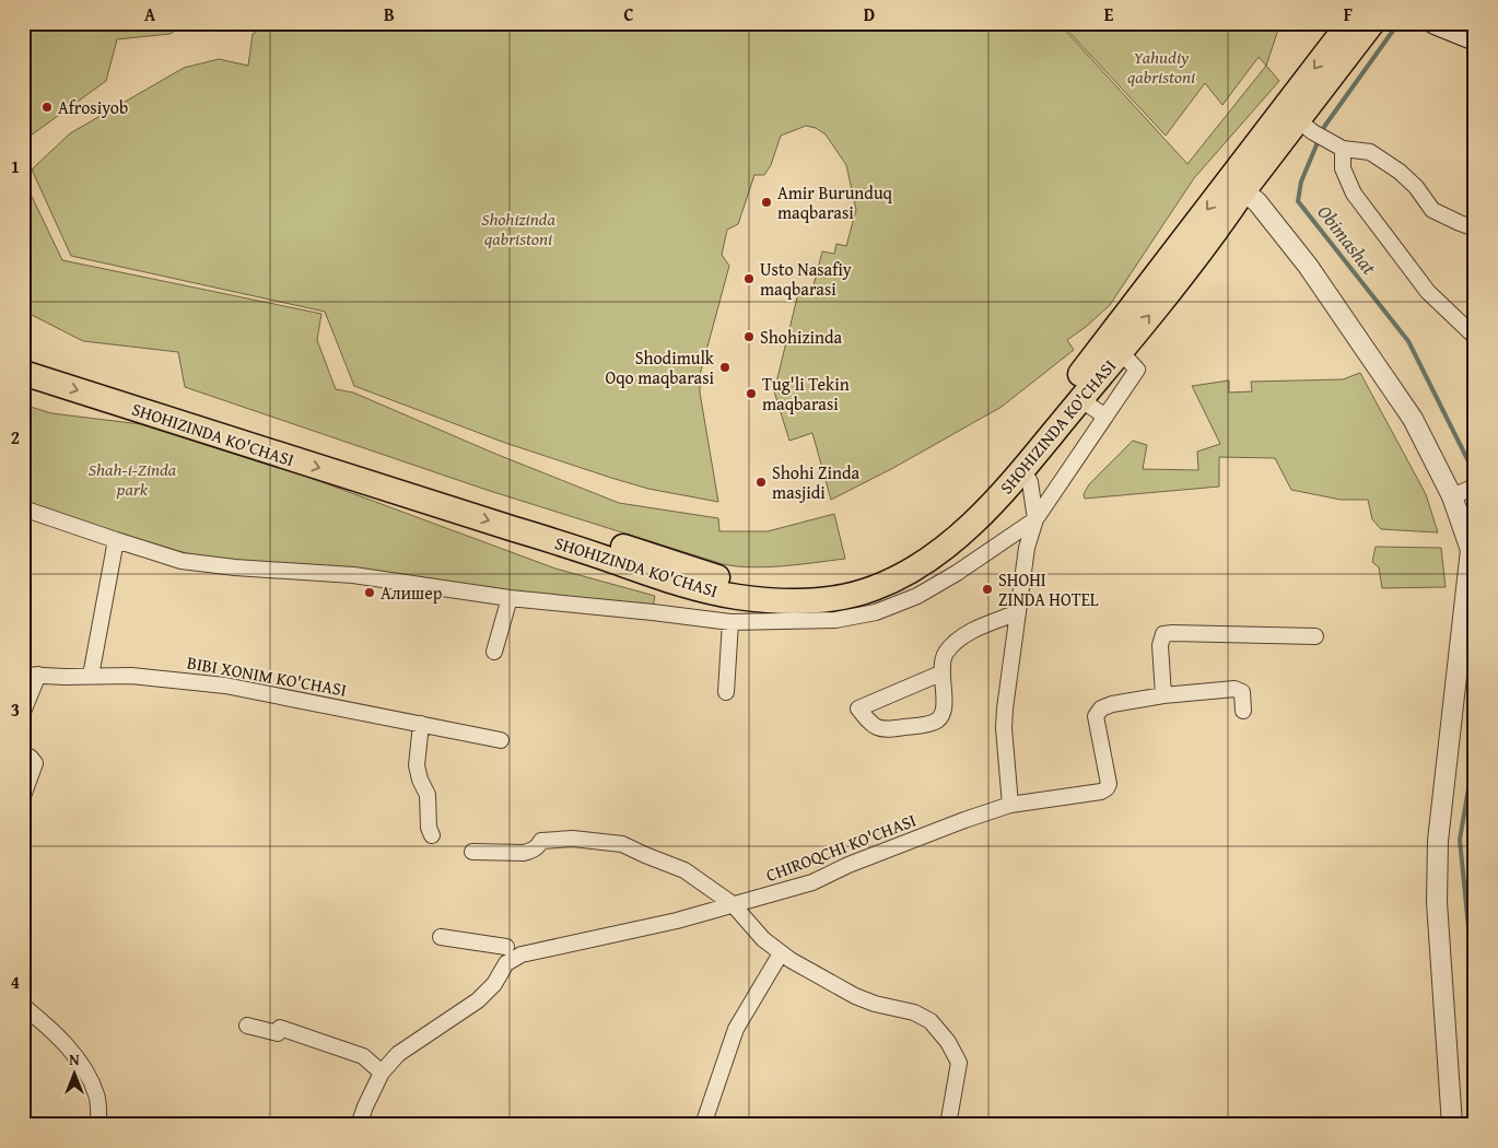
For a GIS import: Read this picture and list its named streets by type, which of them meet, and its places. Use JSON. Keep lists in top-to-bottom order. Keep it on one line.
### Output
{"streets":{"main road":["SHOHIZINDA KO'CHASI"],"street":["BIBI XONIM KO'CHASI","CHIROQCHI KO'CHASI"]},"water":["Obimashat"],"parks":["Yahudiy qabristoni","Shohizinda qabristoni","Shah-i-Zinda park"],"places":["Afrosiyob","Amir Burunduq maqbarasi","Usto Nasafiy maqbarasi","Shohizinda","Shodimulk Oqo maqbarasi","Tug'li Tekin maqbarasi","Shohi Zinda masjidi","SHOHI ZINDA HOTEL","Алишер"],"north":"top","grid":{"columns":["A","B","C","D","E","F"],"rows":["1","2","3","4"]}}
